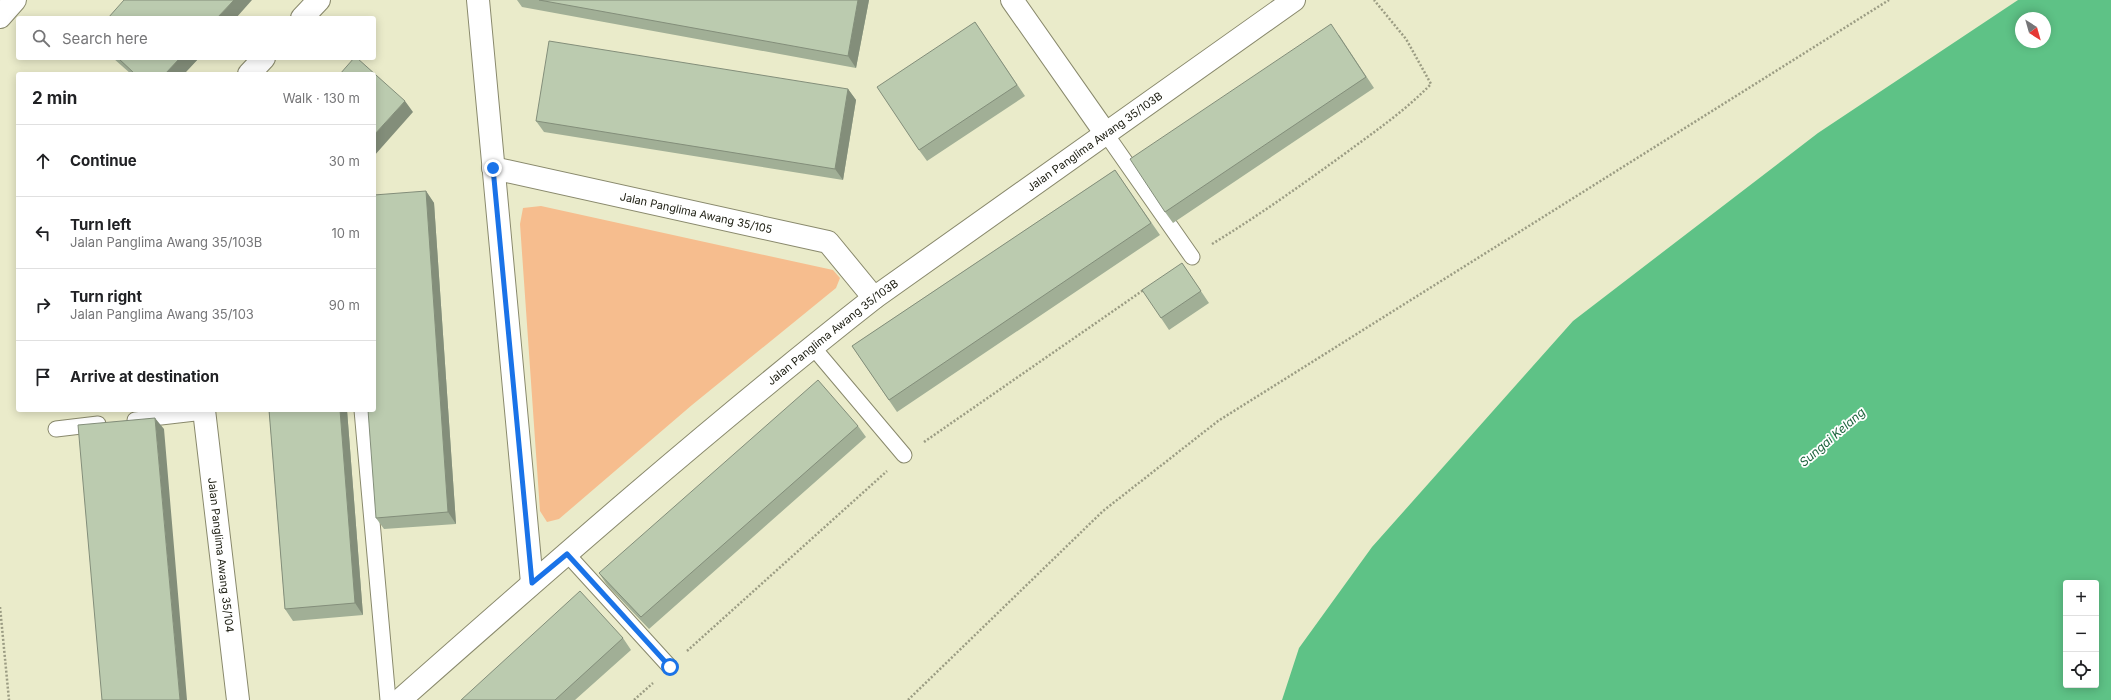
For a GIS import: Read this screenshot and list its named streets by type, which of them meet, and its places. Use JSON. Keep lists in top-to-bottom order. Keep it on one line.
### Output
{"streets":{"street":["Jalan Panglima Awang 35/103B","Jalan Panglima Awang 35/105","Jalan Panglima Awang 35/104"]},"crossings":[["Jalan Panglima Awang 35/103B","Jalan Panglima Awang 35/105"]],"water":["Sungai Kelang"],"north":"bottom right","page":{"search":"Search here","heading":["2 min","Walk · 130 m"],"list":[["Continue","30 m"],["Turn left","Jalan Panglima Awang 35/103B","10 m"],["Turn right","Jalan Panglima Awang 35/103","90 m"],"Arrive at destination"],"map_buttons":["+","−"]}}
